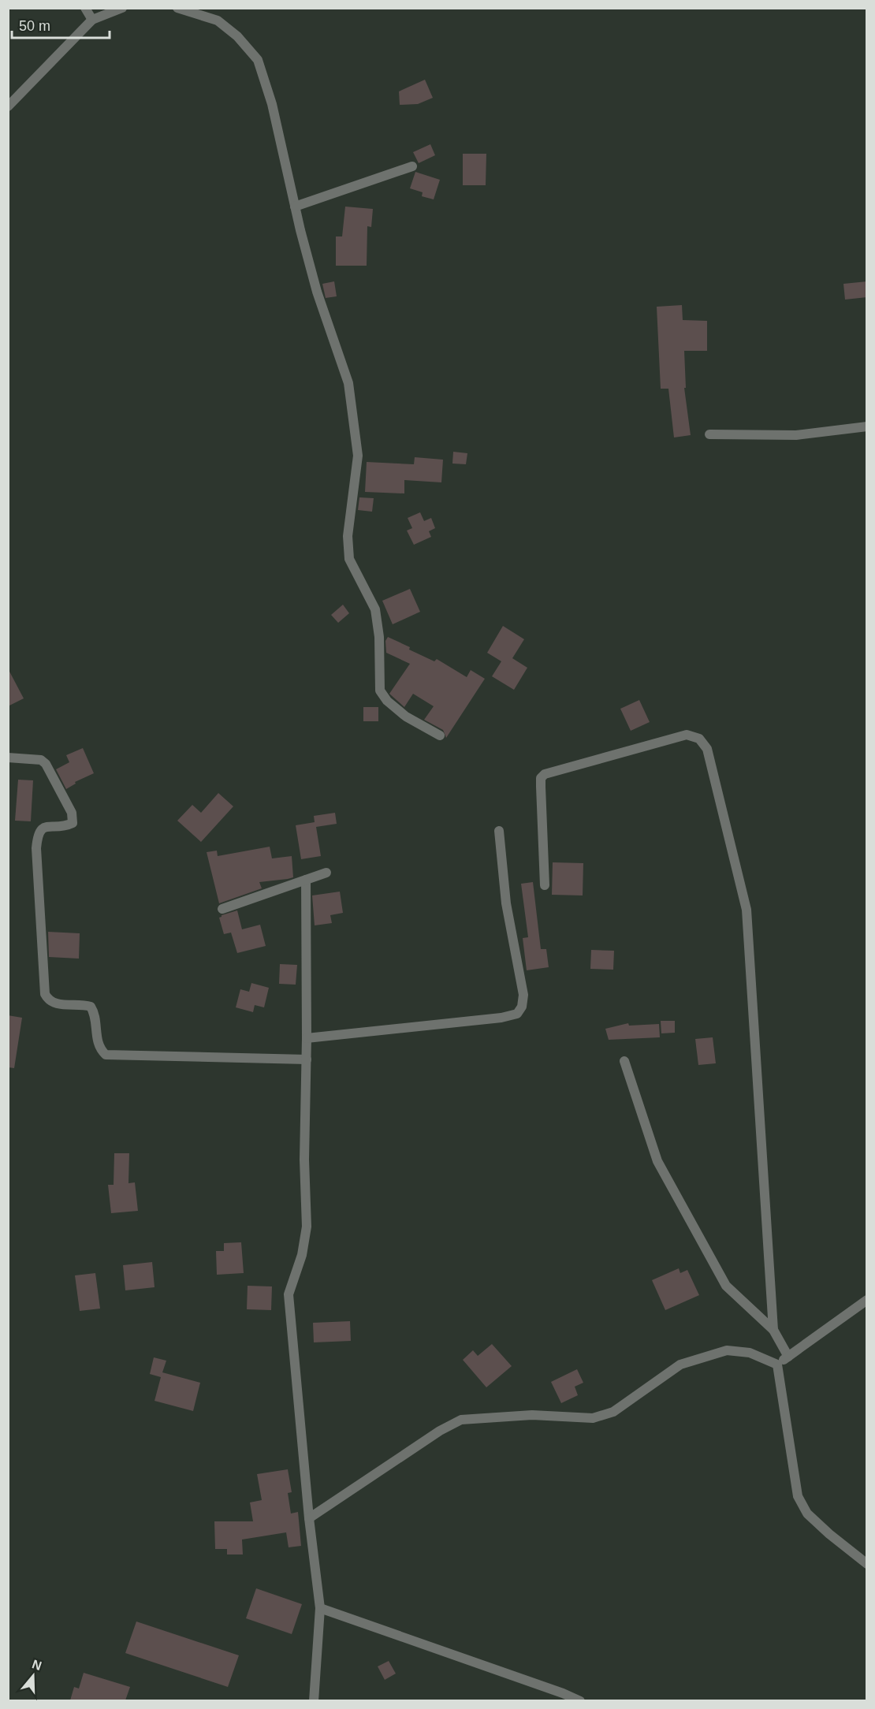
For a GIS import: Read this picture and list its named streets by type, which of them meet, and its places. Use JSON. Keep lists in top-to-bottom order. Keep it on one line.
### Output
{"scale_bar":"50 m","north":"top"}
